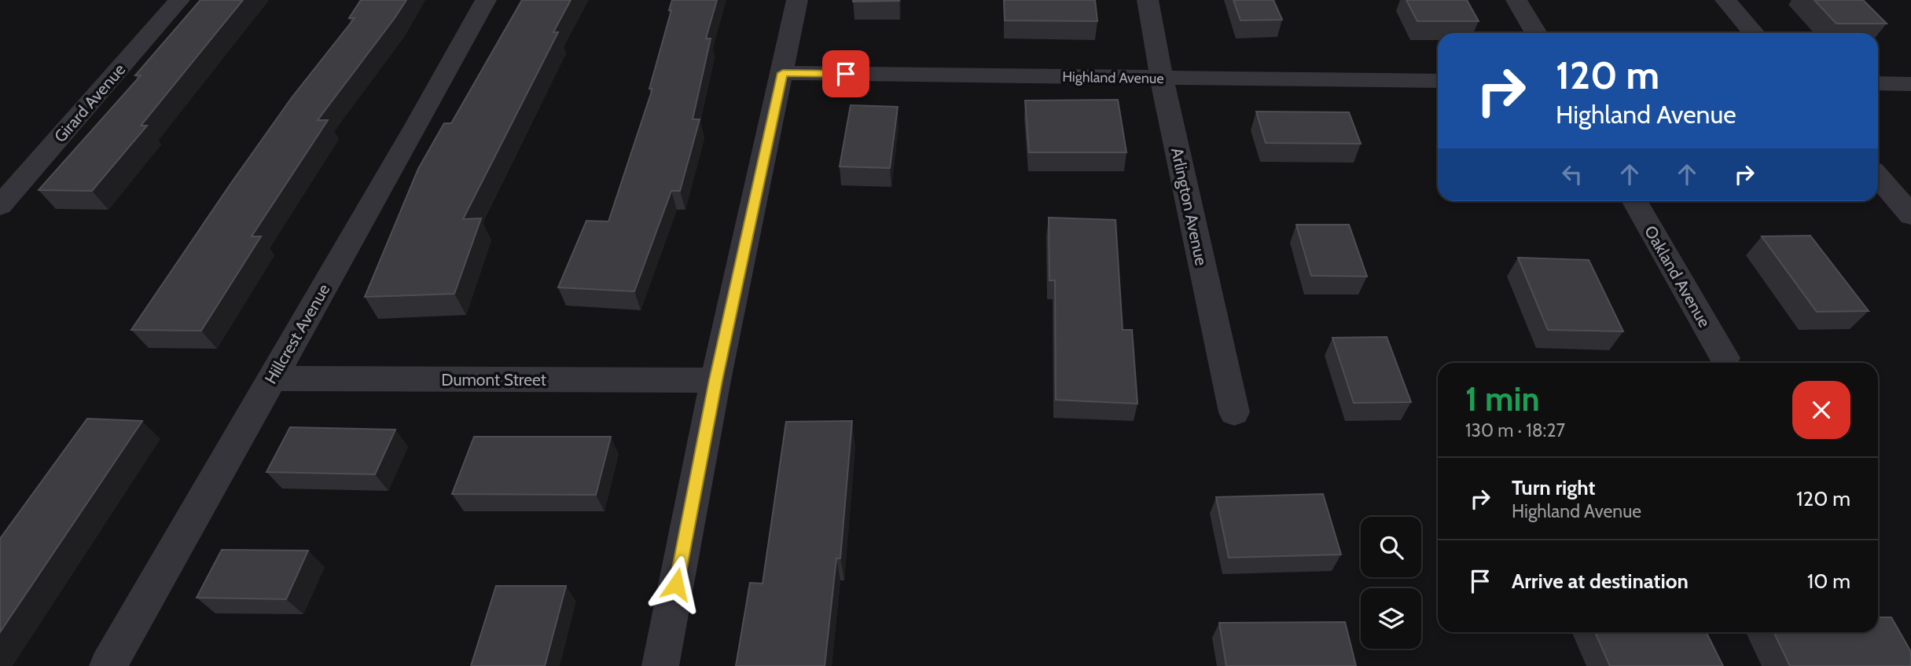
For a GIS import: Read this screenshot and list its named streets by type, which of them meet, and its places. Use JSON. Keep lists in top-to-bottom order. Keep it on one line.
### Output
{"streets":{"street":["Highland Avenue","Girard Avenue","Arlington Avenue","Oakland Avenue","Hillcrest Avenue","Dumont Street"]},"crossings":[["Highland Avenue","Arlington Avenue"],["Hillcrest Avenue","Dumont Street"]],"page":{"turn":["120 m","Highland Avenue"],"heading":["1 min","130 m · 18:27"],"list":[{"name":"Turn right","note":"Highland Avenue","value":"120 m"},{"name":"Arrive at destination","value":"10 m"}]}}
